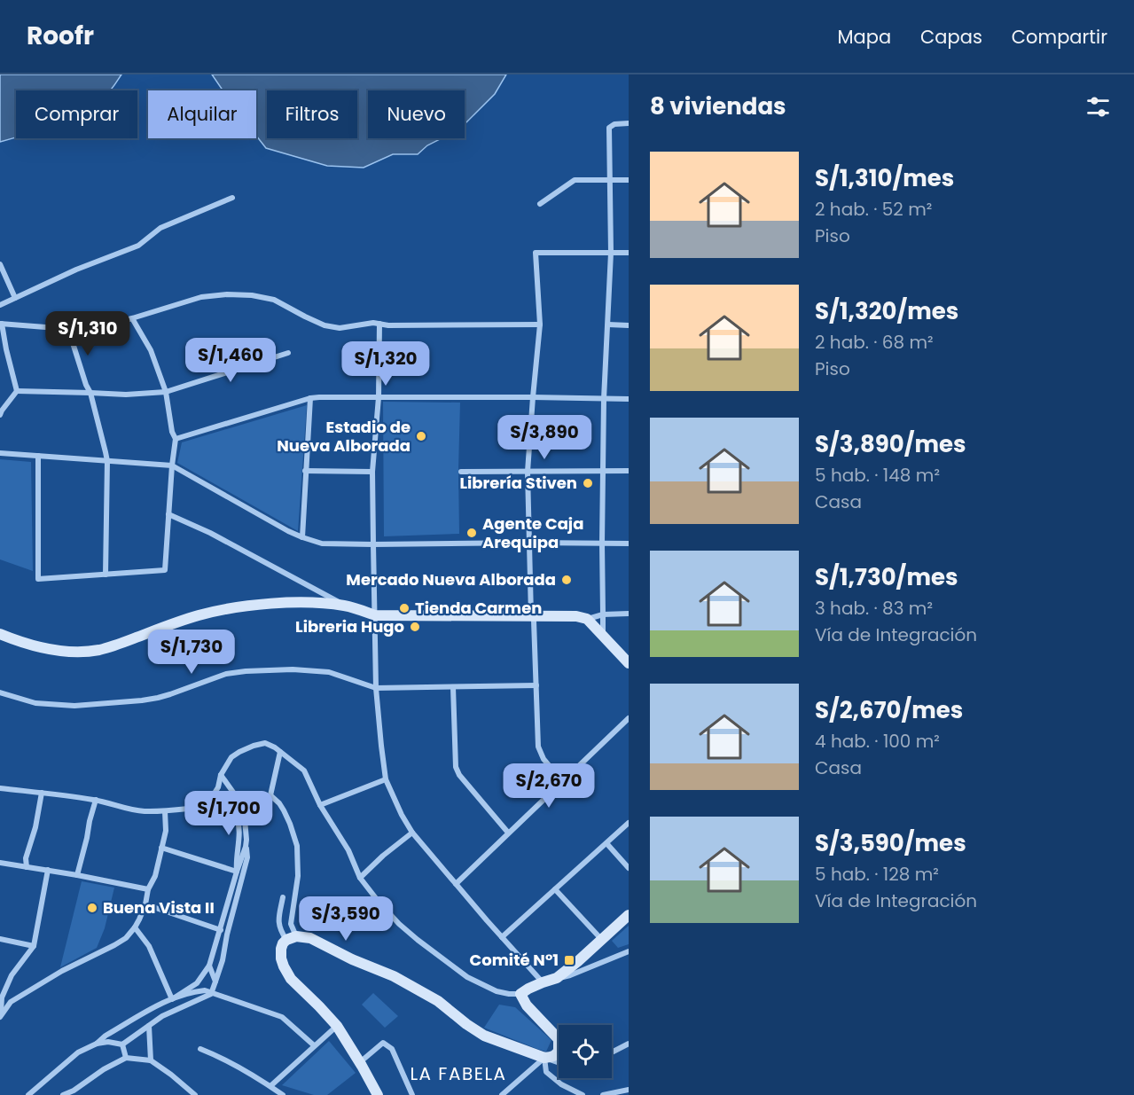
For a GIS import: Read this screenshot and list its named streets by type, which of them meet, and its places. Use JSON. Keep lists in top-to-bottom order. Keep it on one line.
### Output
{"districts":["LA FABELA"],"places":{"other":["Estadio de Nueva Alborada","Librería Stiven","Agente Caja Arequipa","Mercado Nueva Alborada","Tienda Carmen","Libreria Hugo","Buena Vista II"],"transit":["Comité N°1"]},"page":{"header":"Roofr","nav":["Mapa","Capas","Compartir"],"heading":"8 viviendas","chip":["Comprar","Alquilar","Filtros","Nuevo"],"list":[{"name":"S/1,310/mes","note":"2 hab. · 52 m² · Piso"},{"name":"S/1,320/mes","note":"2 hab. · 68 m² · Piso"},{"name":"S/3,890/mes","note":"5 hab. · 148 m² · Casa"},{"name":"S/1,730/mes","note":"3 hab. · 83 m² · Vía de Integración"},{"name":"S/2,670/mes","note":"4 hab. · 100 m² · Casa"},{"name":"S/3,590/mes","note":"5 hab. · 128 m² · Vía de Integración"}],"price":["S/1,310","S/1,460","S/1,320","S/3,890","S/1,730","S/2,670","S/1,700","S/3,590"]}}
